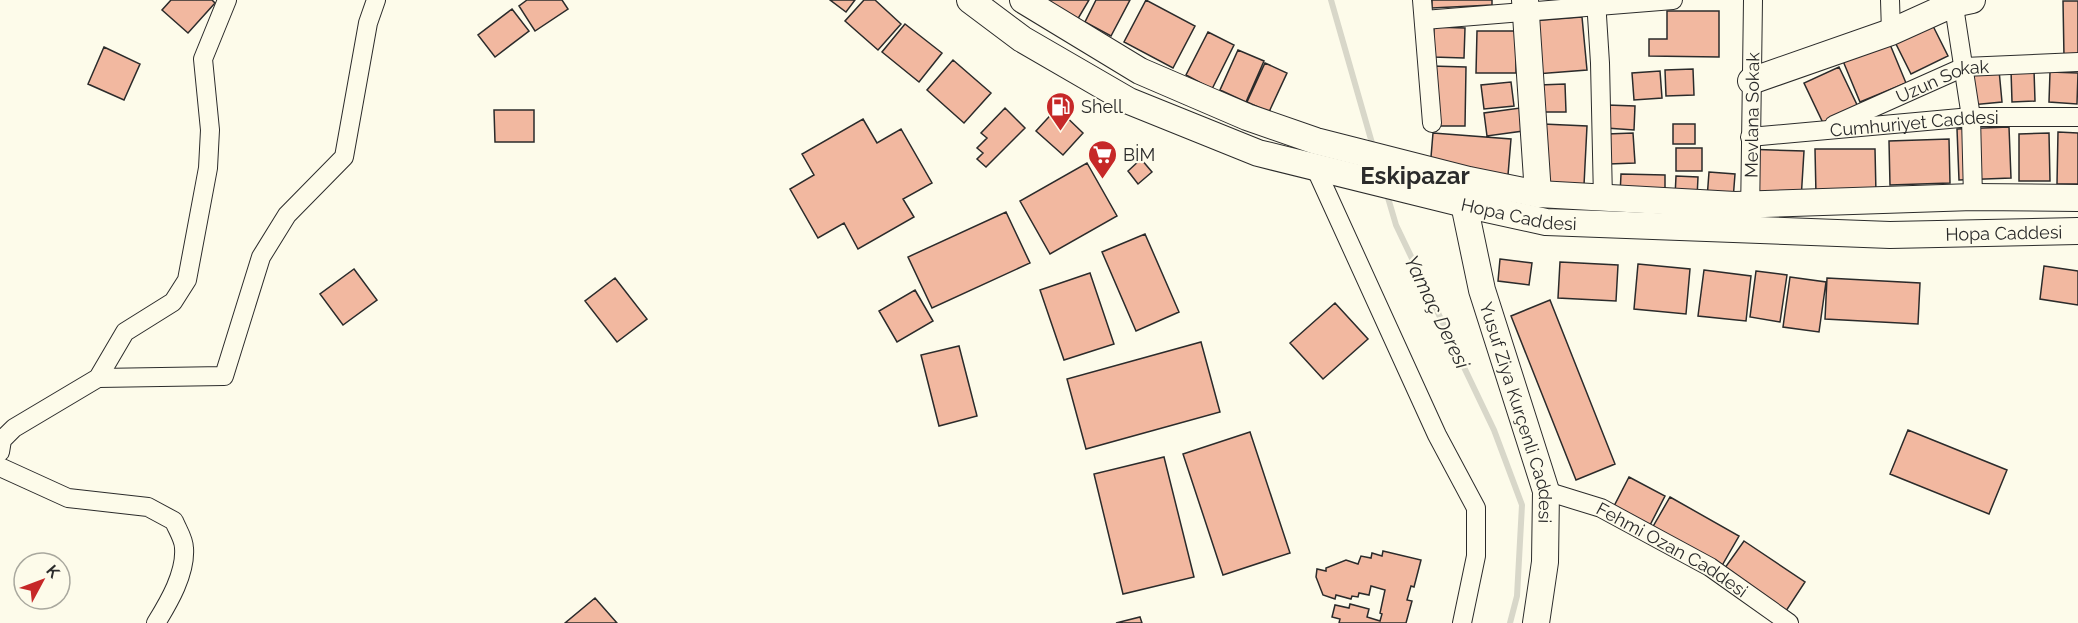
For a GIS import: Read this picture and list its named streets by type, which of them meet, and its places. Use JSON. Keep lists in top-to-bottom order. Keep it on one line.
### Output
{"streets":{"main road":["Hopa Caddesi","Yusuf Ziya Kurçenli Caddesi"],"street":["Uzun Sokak","Mevlana Sokak","Cumhuriyet Caddesi","Fehmi Ozan Caddesi"]},"crossings":[["Uzun Sokak","Cumhuriyet Caddesi"],["Mevlana Sokak","Cumhuriyet Caddesi"],["Mevlana Sokak","Hopa Caddesi"],["Hopa Caddesi","Yusuf Ziya Kurçenli Caddesi"],["Yusuf Ziya Kurçenli Caddesi","Fehmi Ozan Caddesi"]],"districts":["Eskipazar"],"water":["Yamaç Deresi"],"places":{"fuel station":["Shell"],"supermarket":["BİM"]},"north":"top right"}
